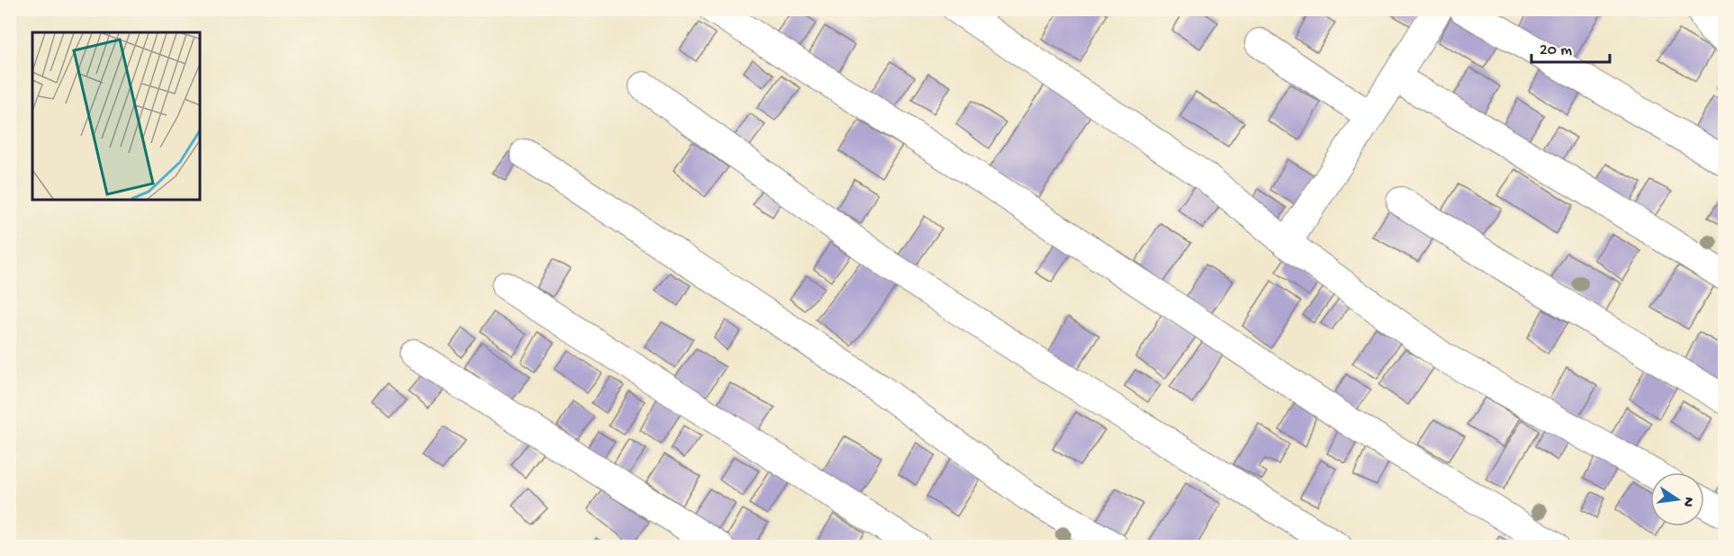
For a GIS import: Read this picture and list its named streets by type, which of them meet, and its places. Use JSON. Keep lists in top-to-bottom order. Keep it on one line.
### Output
{"scale_bar":"20 m","north":"right"}
